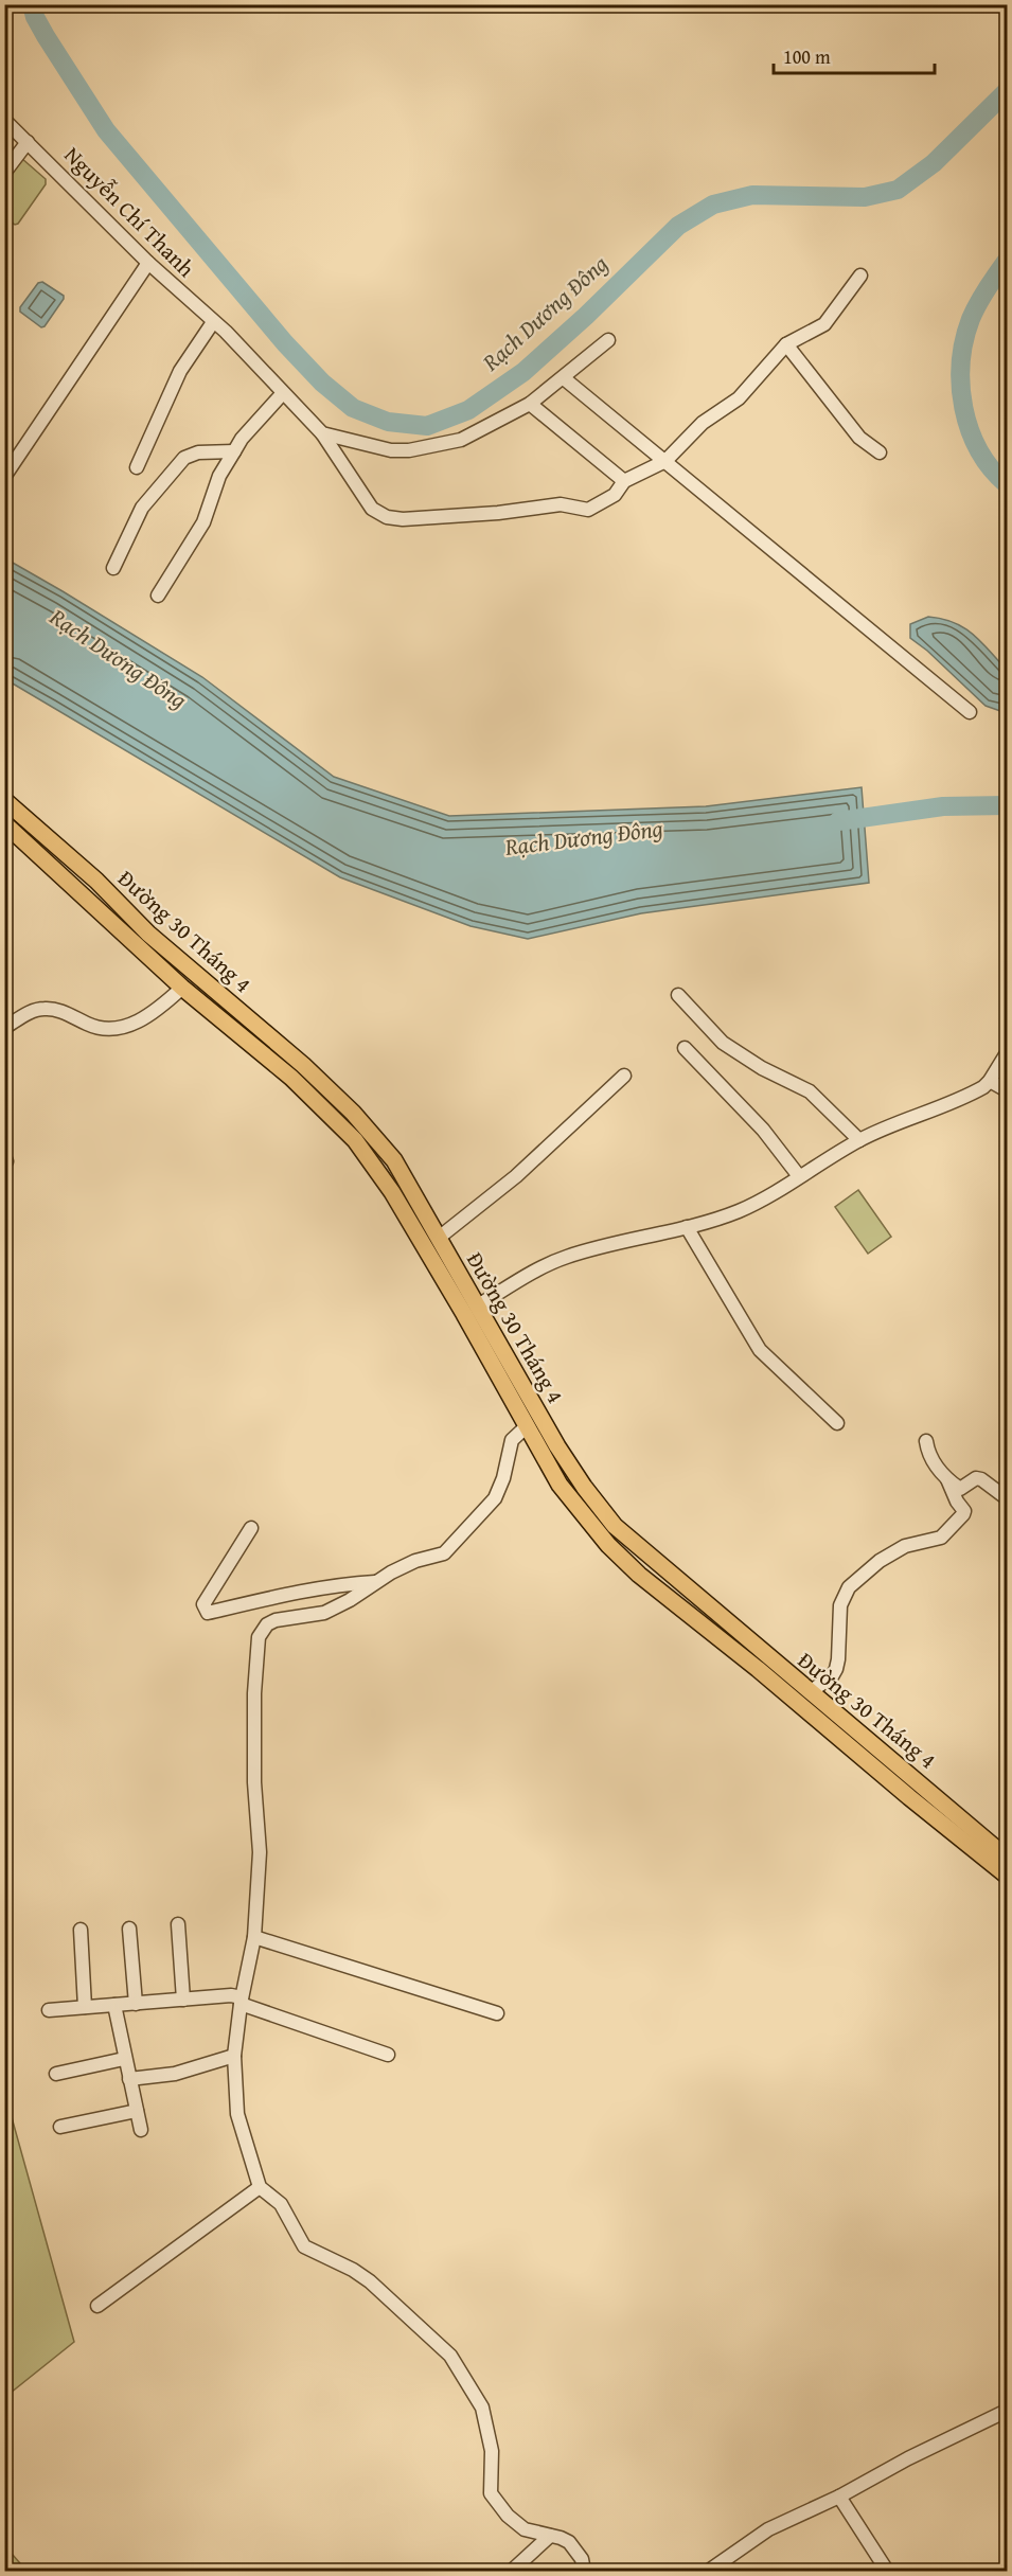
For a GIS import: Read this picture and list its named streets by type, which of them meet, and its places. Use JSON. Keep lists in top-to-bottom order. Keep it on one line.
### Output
{"streets":{"main road":["Đường 30 Tháng 4"],"street":["Nguyễn Chí Thanh"]},"water":["Rạch Dương Đông"],"scale_bar":"100 m"}
